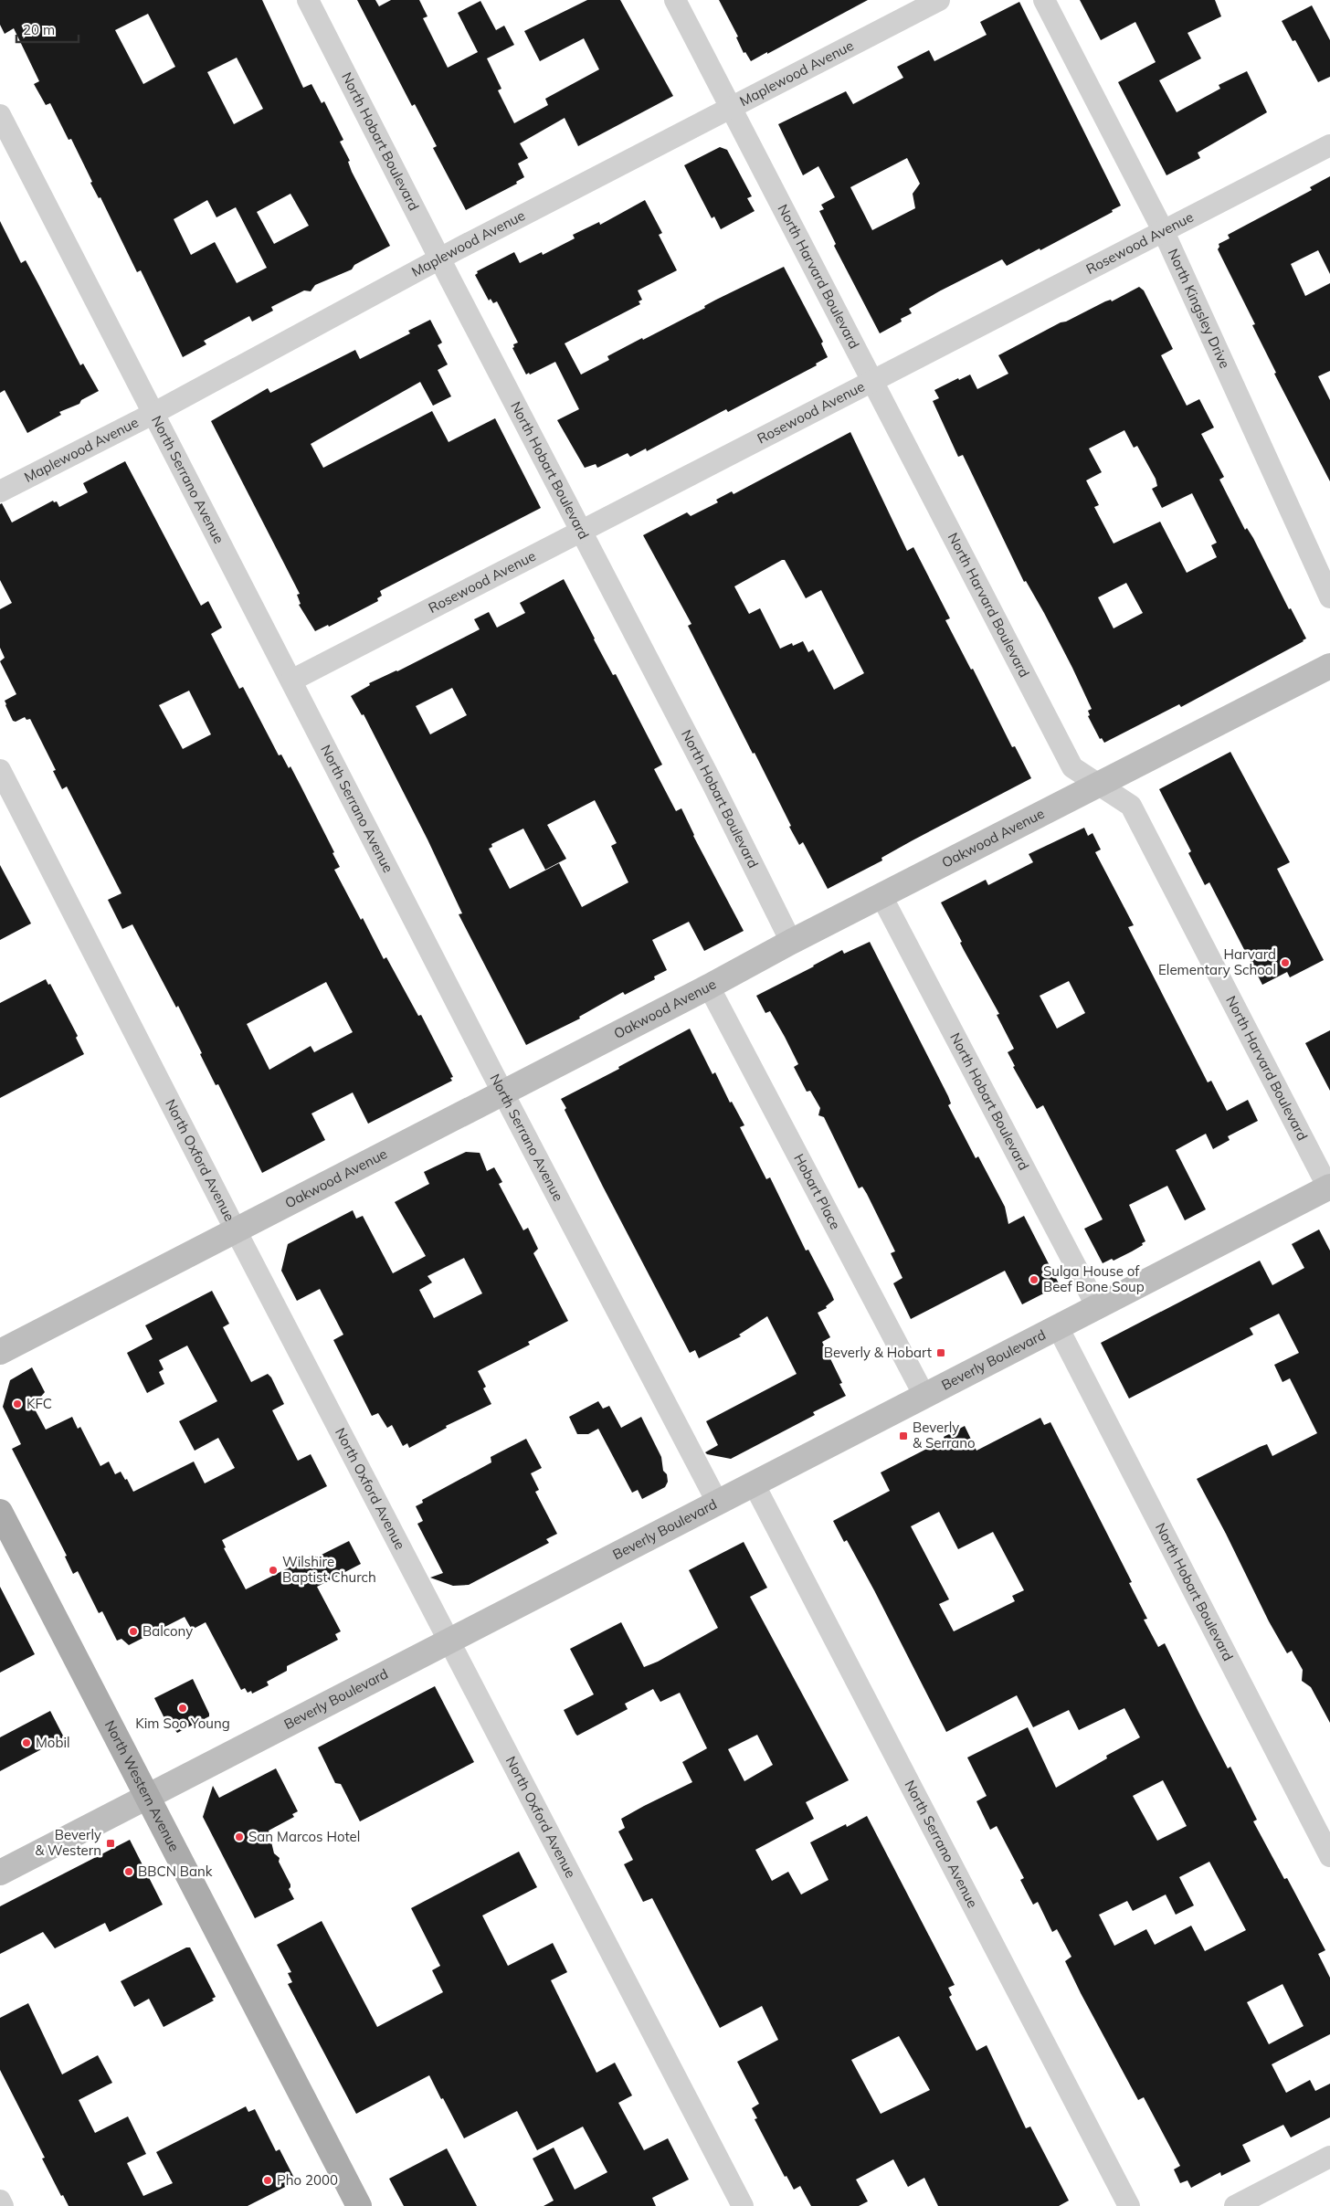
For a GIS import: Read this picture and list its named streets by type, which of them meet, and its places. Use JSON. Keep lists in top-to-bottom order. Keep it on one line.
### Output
{"streets":{"main road":["North Western Avenue"],"street":["Maplewood Avenue","North Hobart Boulevard","Rosewood Avenue","North Harvard Boulevard","North Kingsley Drive","North Serrano Avenue","Oakwood Avenue","North Oxford Avenue","Hobart Place","Beverly Boulevard"]},"crossings":[["Maplewood Avenue","North Hobart Boulevard"],["Maplewood Avenue","North Harvard Boulevard"],["Maplewood Avenue","North Serrano Avenue"],["North Hobart Boulevard","Rosewood Avenue"],["North Hobart Boulevard","Oakwood Avenue"],["North Hobart Boulevard","Beverly Boulevard"],["Rosewood Avenue","North Harvard Boulevard"],["Rosewood Avenue","North Kingsley Drive"],["Rosewood Avenue","North Serrano Avenue"],["North Harvard Boulevard","Oakwood Avenue"],["North Harvard Boulevard","Beverly Boulevard"],["North Serrano Avenue","Oakwood Avenue"],["North Serrano Avenue","Beverly Boulevard"],["Oakwood Avenue","North Oxford Avenue"],["Oakwood Avenue","Hobart Place"],["North Oxford Avenue","Beverly Boulevard"],["Hobart Place","Beverly Boulevard"],["Beverly Boulevard","North Western Avenue"]],"places":{"other":["Harvard Elementary School","Sulga House of Beef Bone Soup","KFC","Wilshire Baptist Church","Balcony","Kim Soo Young","Mobil","San Marcos Hotel","BBCN Bank","Pho 2000"],"transit":["Beverly & Hobart","Beverly & Serrano","Beverly & Western"]},"scale_bar":"20 m"}
